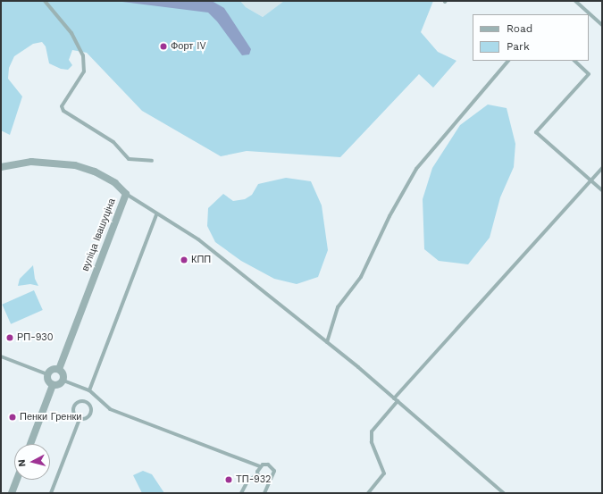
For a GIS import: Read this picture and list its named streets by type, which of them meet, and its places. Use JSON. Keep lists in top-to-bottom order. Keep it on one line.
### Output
{"streets":{"street":["вуліца Івашуціна"]},"places":["Форт IV","КПП","РП-930","Пенки Гренки","ТП-932"],"legend":["Road","Park"],"north":"left"}
